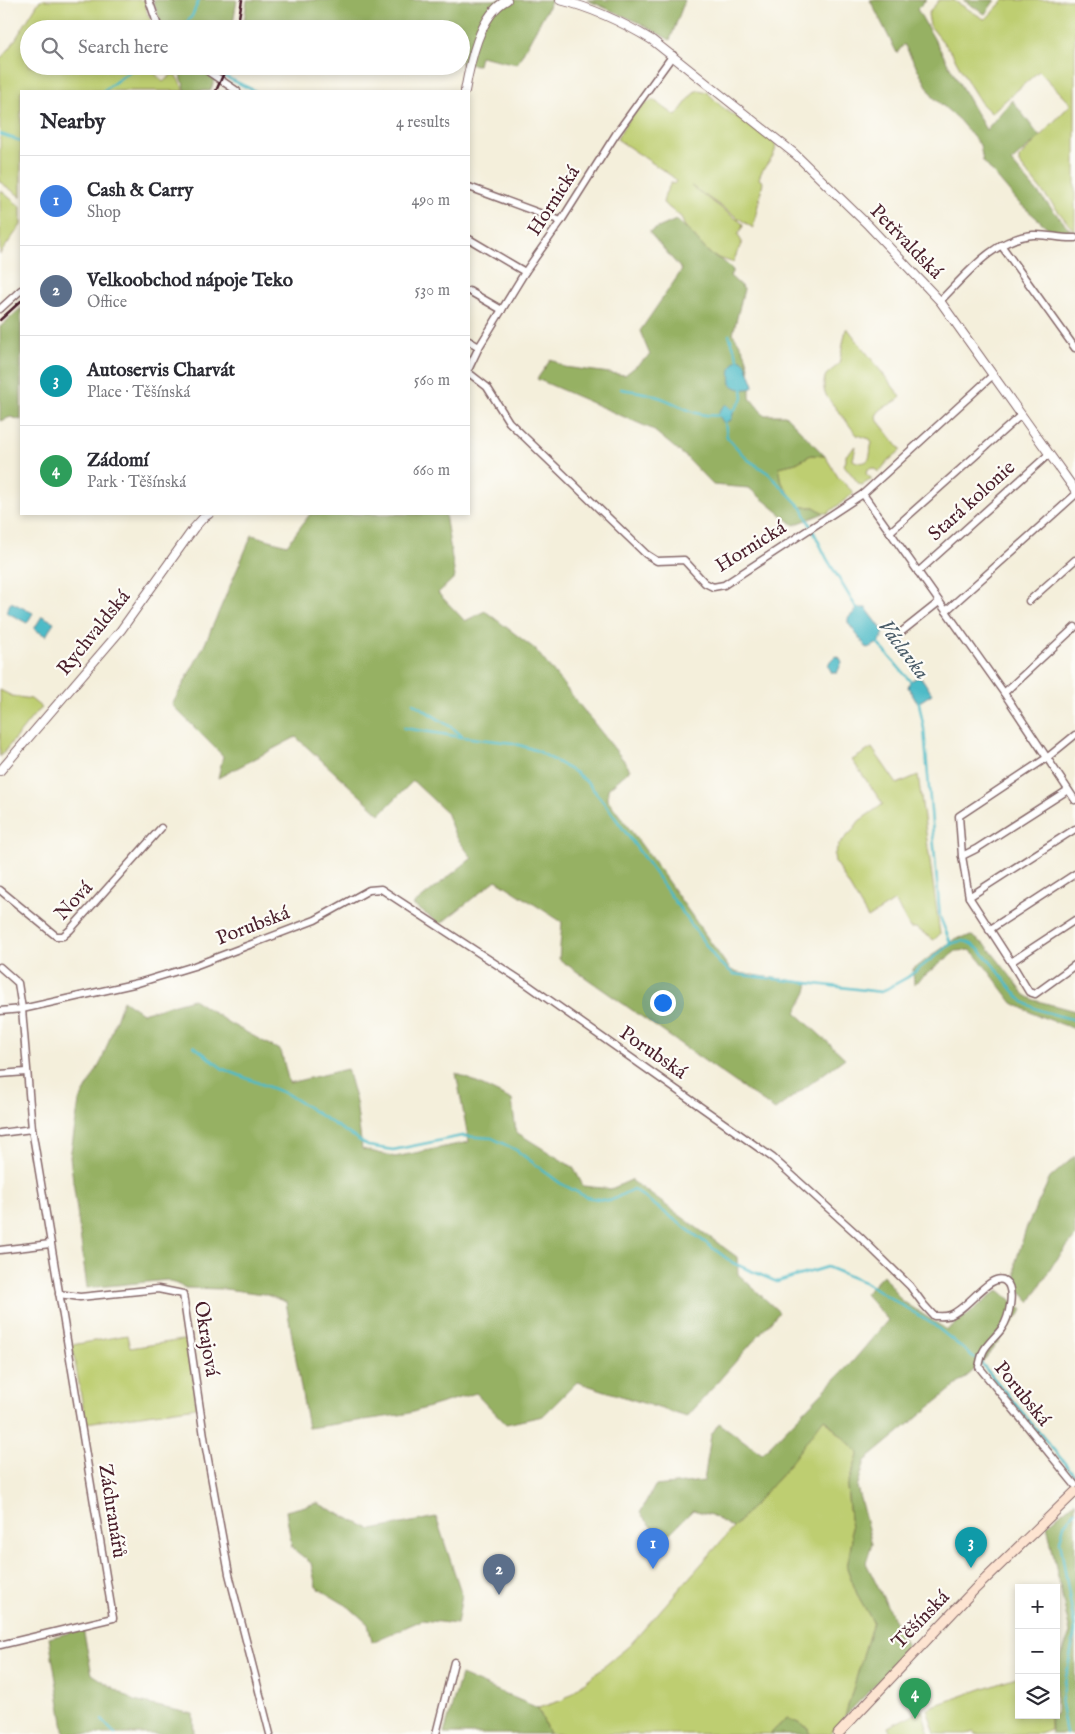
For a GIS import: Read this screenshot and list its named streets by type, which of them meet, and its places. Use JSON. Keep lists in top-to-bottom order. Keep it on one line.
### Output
{"streets":{"main road":["Těšínská"],"street":["Hornická","Petřvaldská","Stará kolonie","Rychvaldská","Nová","Porubská","Okrajová","Záchranářů"]},"crossings":[["Hornická","Petřvaldská"],["Petřvaldská","Stará kolonie"],["Okrajová","Záchranářů"]],"water":["Václavka"],"page":{"search":"Search here","heading":["Nearby","4 results"],"list":[{"mark":"1","name":"Cash & Carry","note":"Shop","value":"490 m"},{"mark":"2","name":"Velkoobchod nápoje Teko","note":"Office","value":"530 m"},{"mark":"3","name":"Autoservis Charvát","note":"Place · Těšínská","value":"560 m"},{"mark":"4","name":"Zádomí","note":"Park · Těšínská","value":"660 m"}],"pins":["3","1","2","4"],"map_buttons":["+","−"]}}
